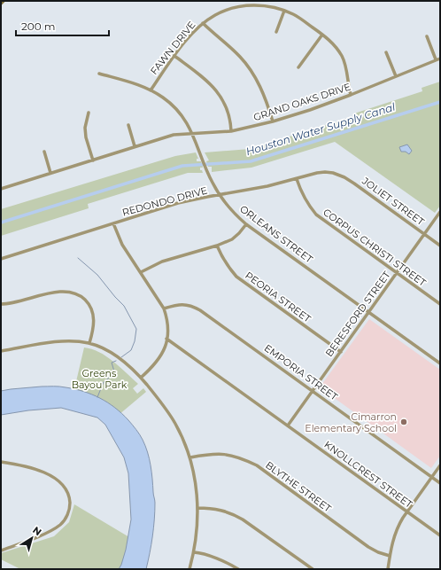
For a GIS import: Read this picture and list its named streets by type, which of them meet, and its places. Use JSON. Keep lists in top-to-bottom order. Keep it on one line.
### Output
{"streets":{"street":["FAWN DRIVE","GRAND OAKS DRIVE","REDONDO DRIVE","JOLIET STREET","ORLEANS STREET","CORPUS CHRISTI STREET","PEORIA STREET","BERESFORD STREET","EMPORIA STREET","KNOLLCREST STREET","BLYTHE STREET"]},"crossings":[["FAWN DRIVE","GRAND OAKS DRIVE"],["FAWN DRIVE","ORLEANS STREET"],["GRAND OAKS DRIVE","ORLEANS STREET"],["REDONDO DRIVE","JOLIET STREET"],["REDONDO DRIVE","ORLEANS STREET"],["REDONDO DRIVE","CORPUS CHRISTI STREET"],["JOLIET STREET","BERESFORD STREET"],["ORLEANS STREET","BERESFORD STREET"],["CORPUS CHRISTI STREET","BERESFORD STREET"],["PEORIA STREET","BERESFORD STREET"],["BERESFORD STREET","EMPORIA STREET"],["BERESFORD STREET","KNOLLCREST STREET"]],"water":["Houston Water Supply Canal"],"parks":["Greens Bayou Park"],"places":["Cimarron Elementary School"],"scale_bar":"200 m","north":"top right"}
